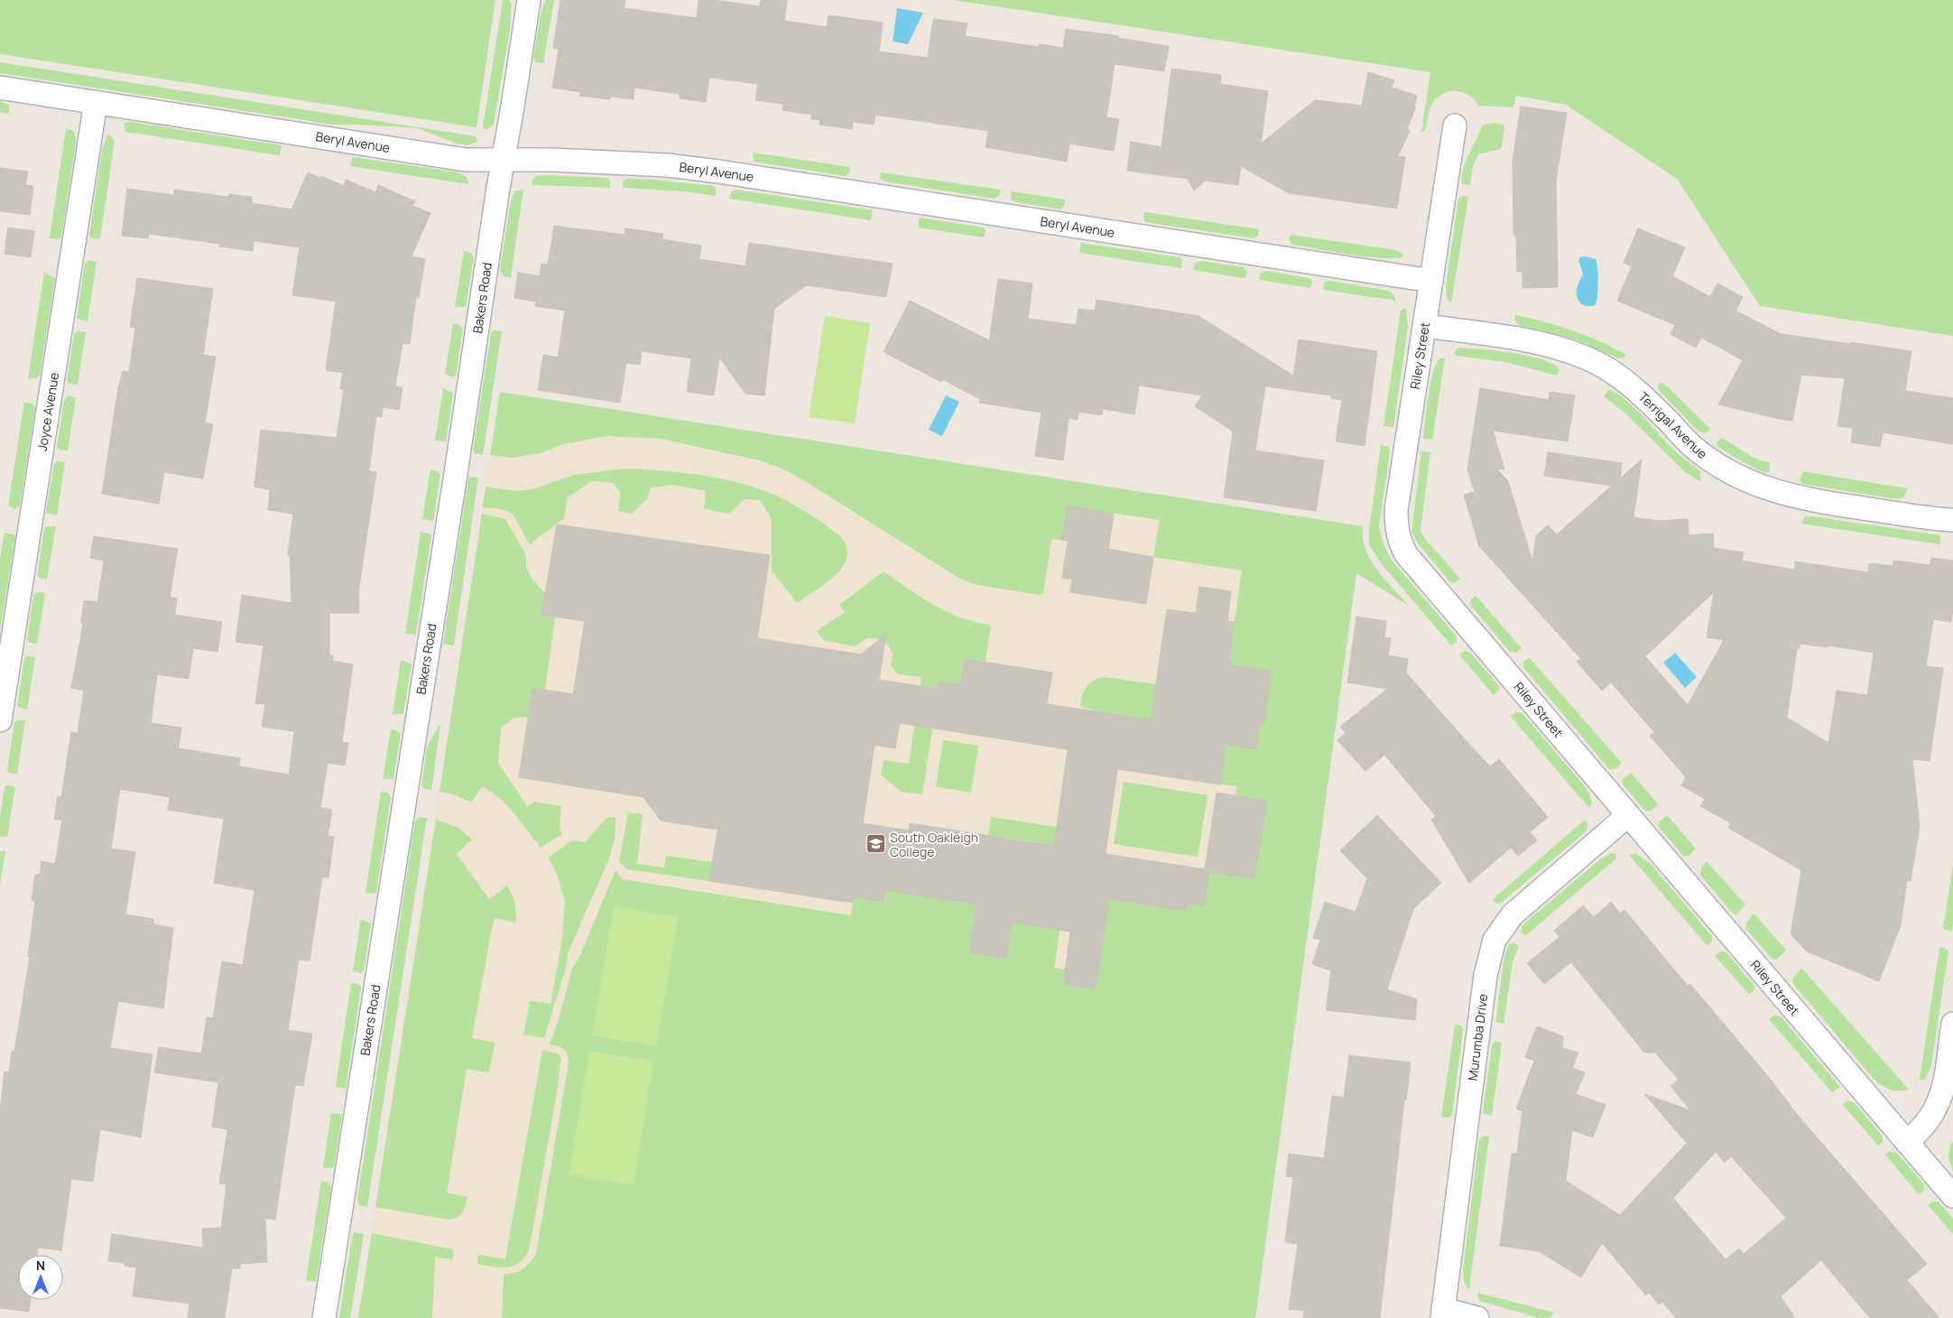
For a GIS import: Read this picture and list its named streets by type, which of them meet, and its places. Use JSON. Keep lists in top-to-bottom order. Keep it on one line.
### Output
{"streets":{"street":["Beryl Avenue","Bakers Road","Riley Street","Joyce Avenue","Terrigal Avenue","Murumba Drive"]},"crossings":[["Beryl Avenue","Bakers Road"],["Beryl Avenue","Riley Street"],["Beryl Avenue","Joyce Avenue"],["Riley Street","Terrigal Avenue"],["Riley Street","Murumba Drive"]],"places":{"school or university":["South Oakleigh College"]},"north":"top"}
